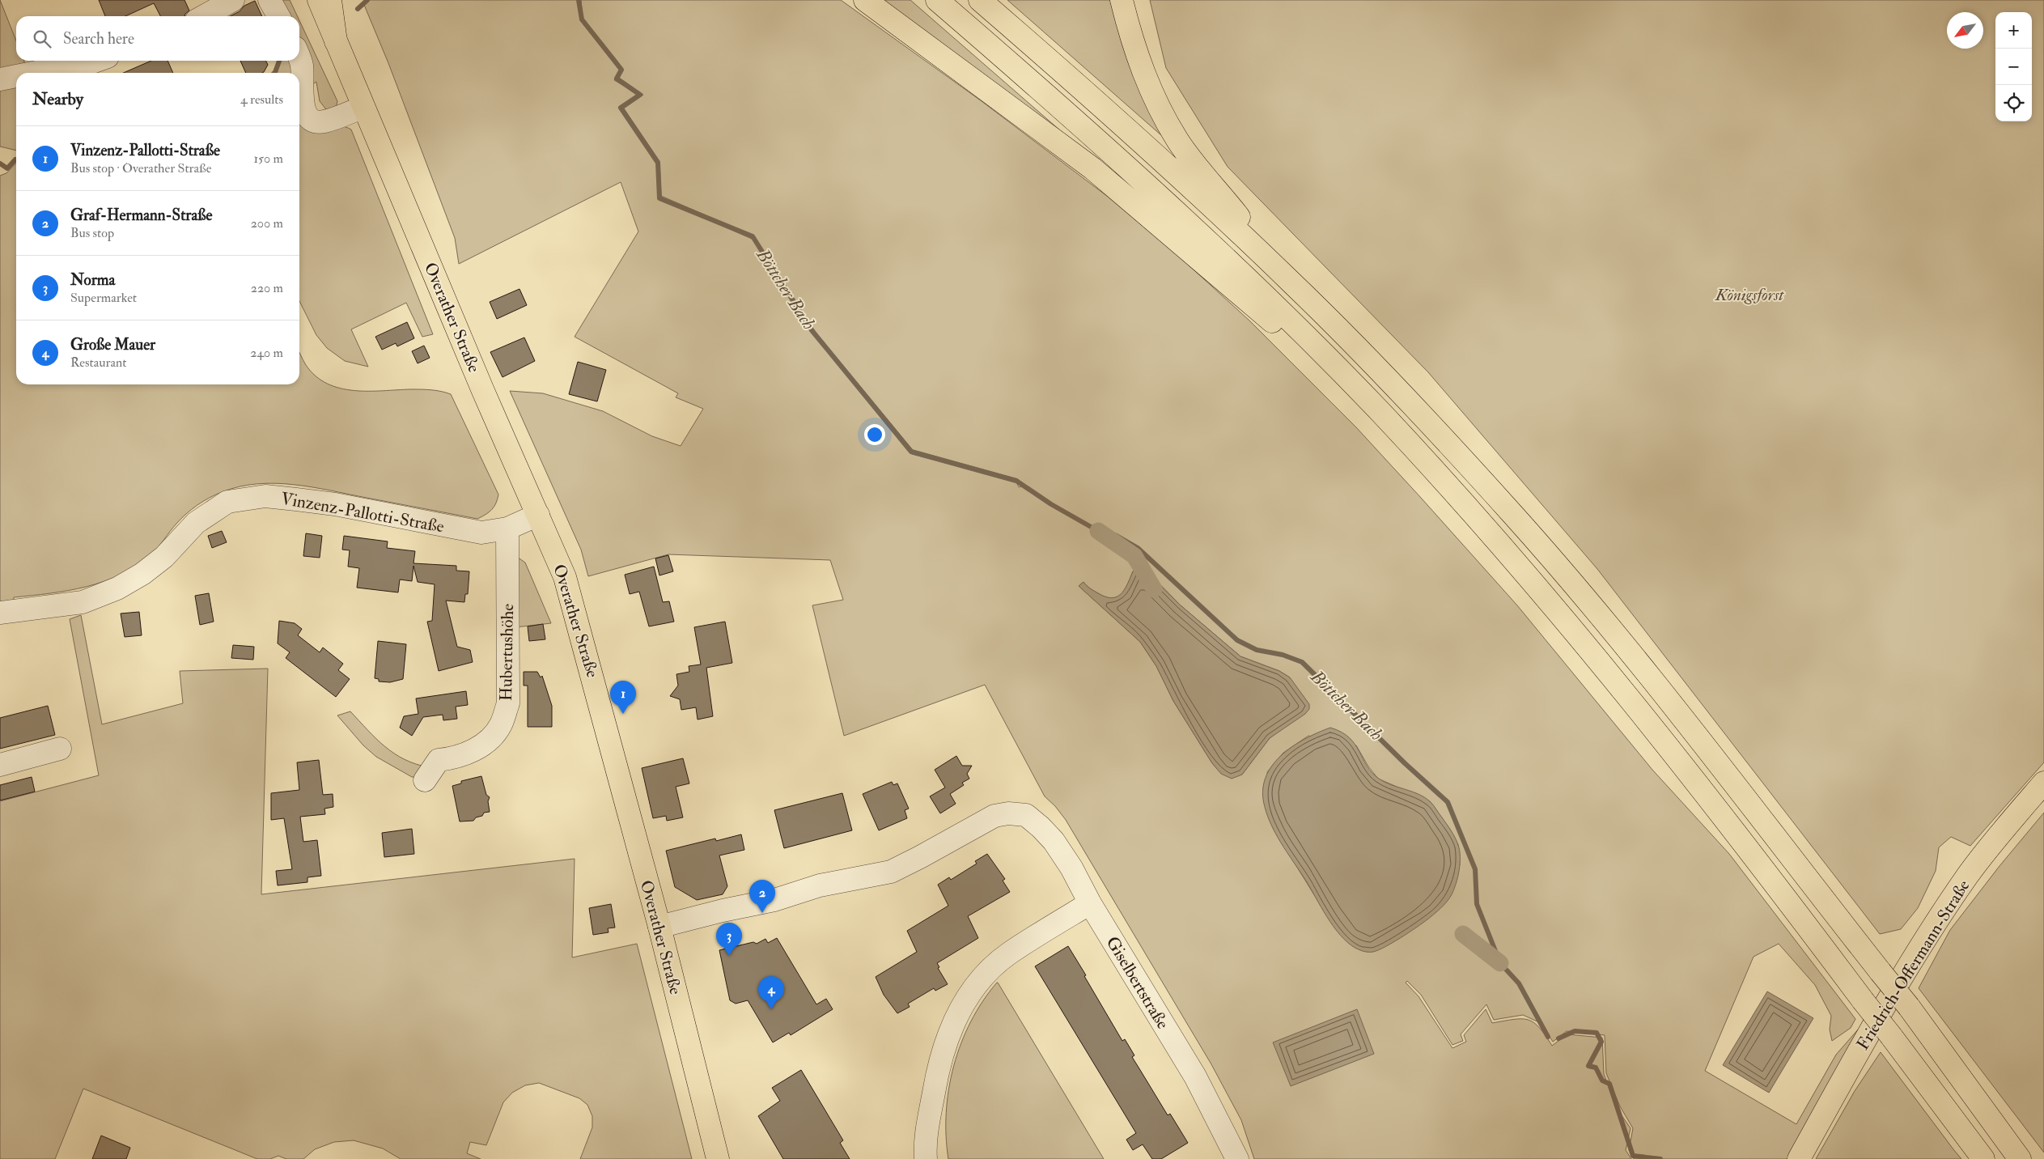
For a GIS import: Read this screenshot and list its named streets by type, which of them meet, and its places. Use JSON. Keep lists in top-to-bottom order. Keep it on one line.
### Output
{"streets":{"main road":["Overather Straße","Friedrich-Offermann-Straße"],"street":["Vinzenz-Pallotti-Straße","Hubertushöhe","Giselbertstraße"]},"crossings":[["Overather Straße","Vinzenz-Pallotti-Straße"],["Overather Straße","Giselbertstraße"],["Vinzenz-Pallotti-Straße","Hubertushöhe"]],"water":["Böttcher Bach"],"parks":["Königsforst"],"north":"bottom left","page":{"map_buttons":["+","−"],"search":"Search here","heading":["Nearby","4 results"],"list":[{"mark":"1","name":"Vinzenz-Pallotti-Straße","note":"Bus stop · Overather Straße","value":"150 m"},{"mark":"2","name":"Graf-Hermann-Straße","note":"Bus stop","value":"200 m"},{"mark":"3","name":"Norma","note":"Supermarket","value":"220 m"},{"mark":"4","name":"Große Mauer","note":"Restaurant","value":"240 m"}],"pins":["1","2","3","4"]}}
